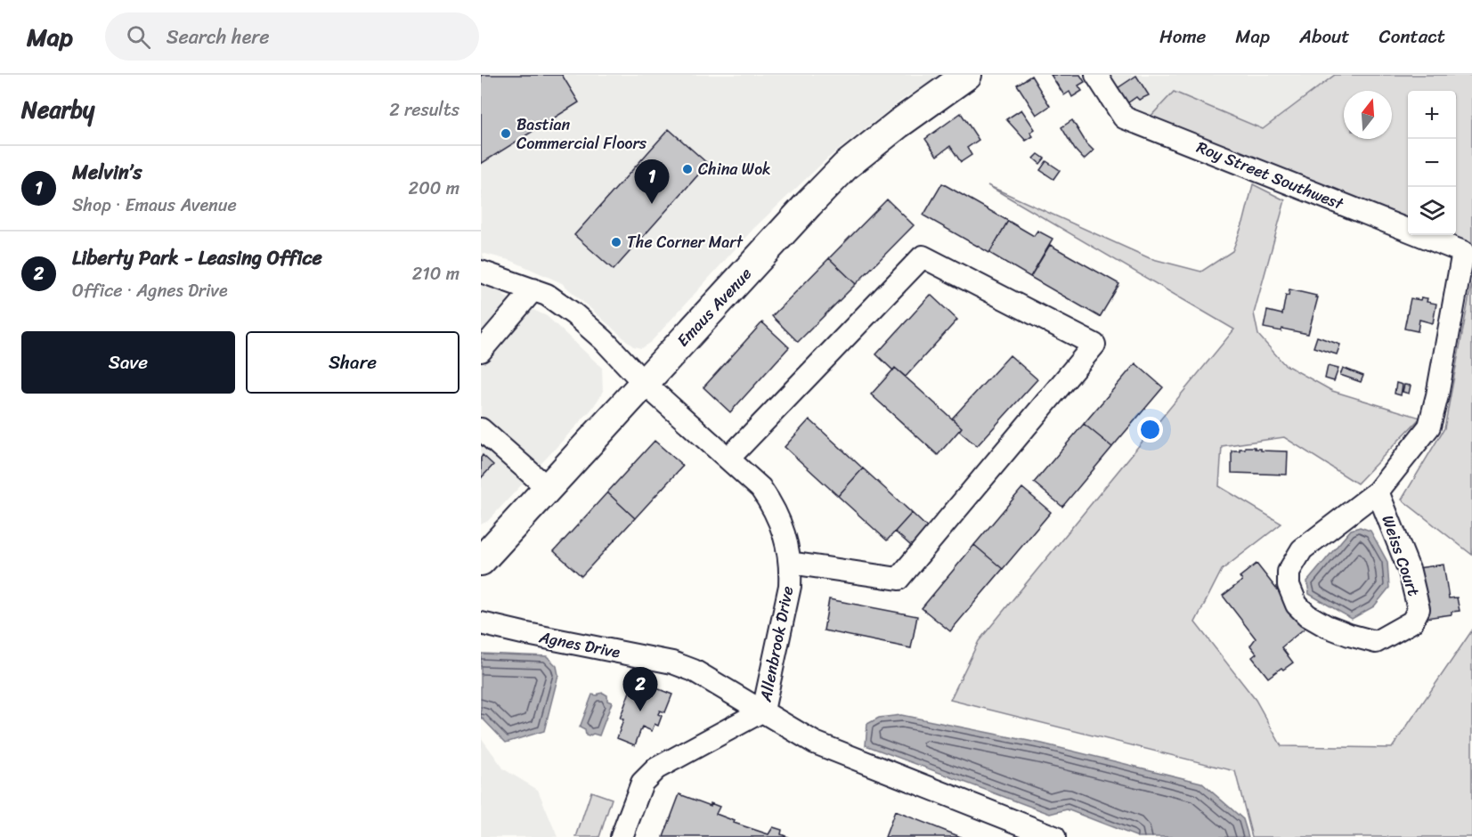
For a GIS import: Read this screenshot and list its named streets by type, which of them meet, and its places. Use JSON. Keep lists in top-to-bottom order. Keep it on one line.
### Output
{"streets":{"main road":["Emaus Avenue"],"street":["Roy Street Southwest","Weiss Court","Allenbrook Drive","Agnes Drive"]},"crossings":[["Roy Street Southwest","Weiss Court"],["Emaus Avenue","Allenbrook Drive"],["Allenbrook Drive","Agnes Drive"]],"places":["Bastian Commercial Floors","China Wok","The Corner Mart"],"north":"top","page":{"header":"Map","search":"Search here","nav":["Home","Map","About","Contact"],"heading":["Nearby","2 results"],"map_buttons":["+","−"],"list":[{"mark":"1","name":"Melvin’s","note":"Shop · Emaus Avenue","value":"200 m"},{"mark":"2","name":"Liberty Park - Leasing Office","note":"Office · Agnes Drive","value":"210 m"}],"pins":["1","2"],"buttons":["Save","Share"]}}
